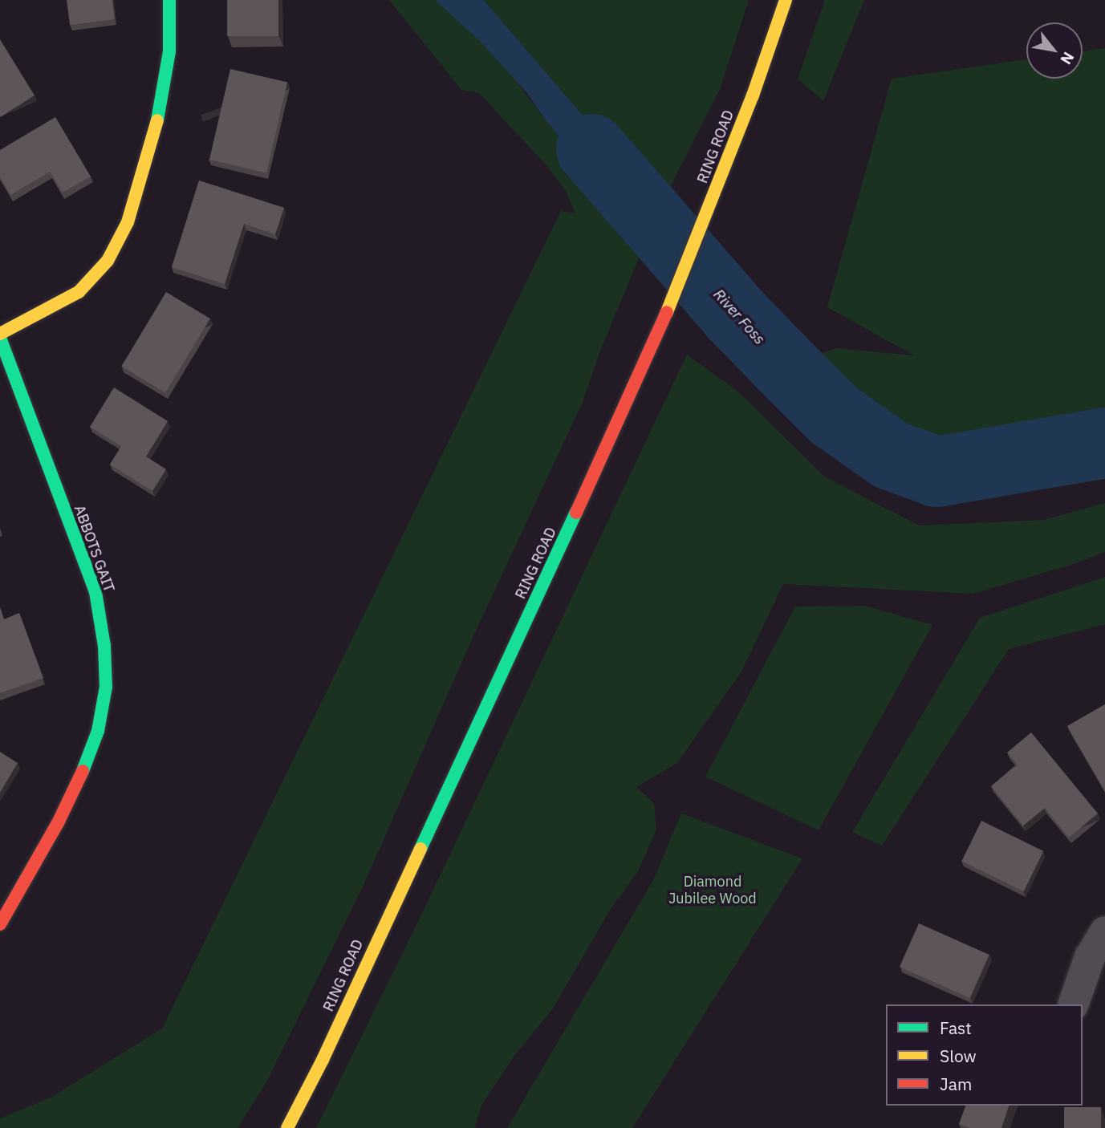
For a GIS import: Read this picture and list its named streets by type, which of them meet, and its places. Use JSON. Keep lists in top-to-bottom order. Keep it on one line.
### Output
{"streets":{"main road":["RING ROAD","ABBOTS GAIT"]},"water":["River Foss"],"parks":["Diamond Jubilee Wood"],"legend":["Fast","Slow","Jam"],"north":"bottom right"}
